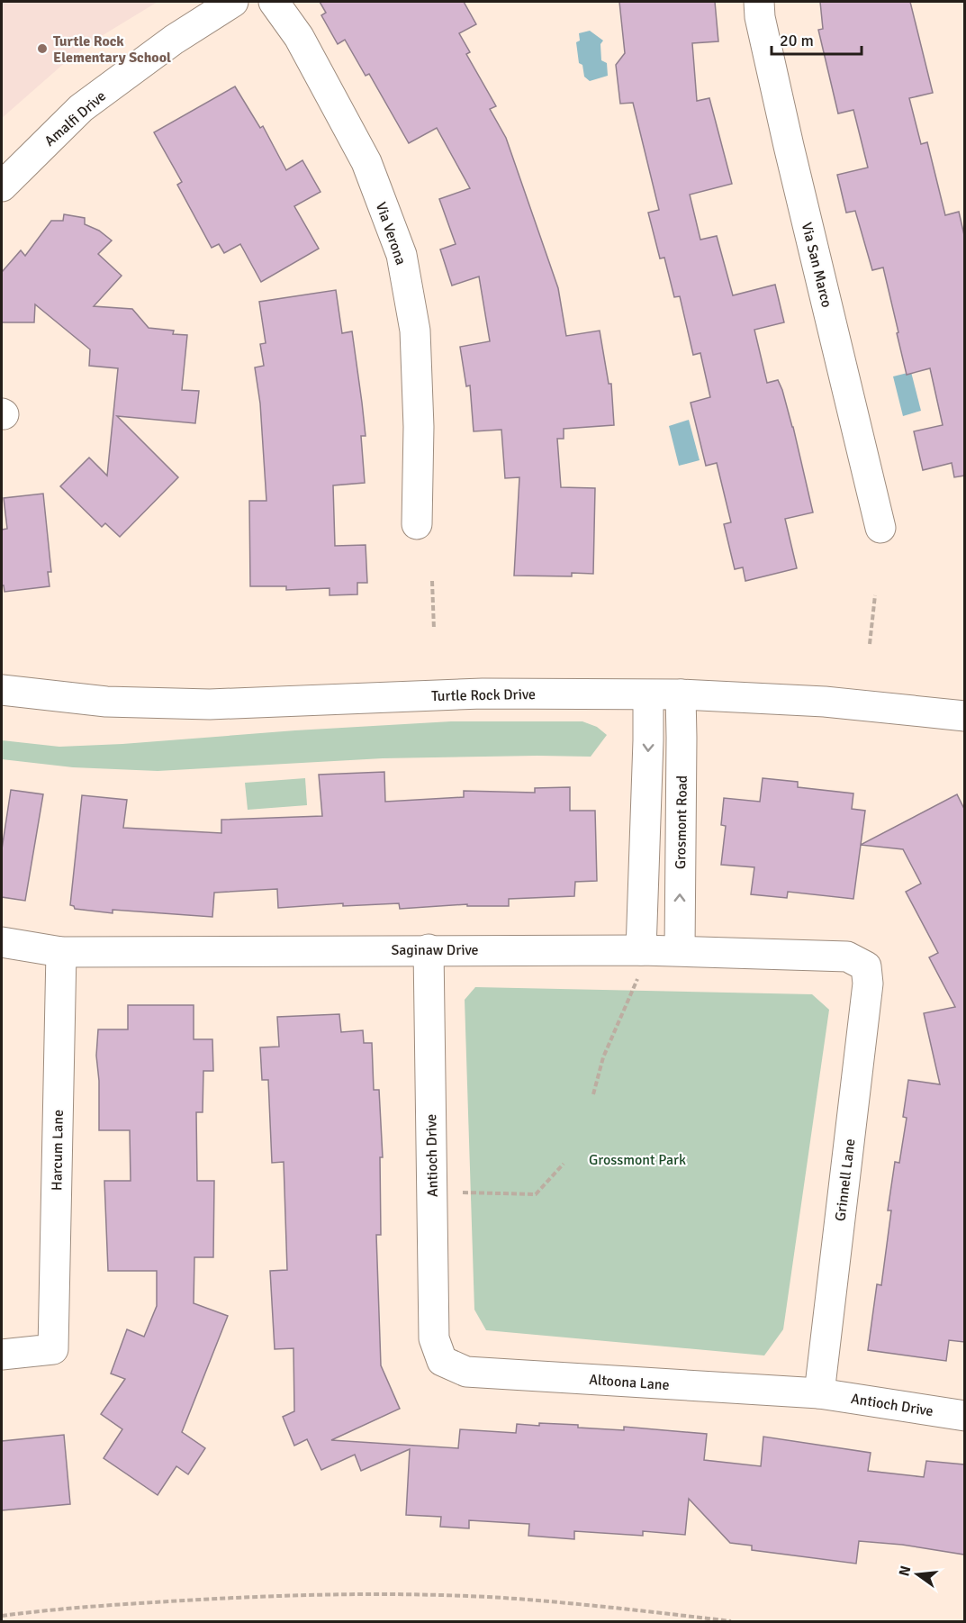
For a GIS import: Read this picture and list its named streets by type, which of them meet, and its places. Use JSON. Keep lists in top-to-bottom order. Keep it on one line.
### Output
{"streets":{"street":["Amalfi Drive","Via Verona","Via San Marco","Turtle Rock Drive","Grosmont Road","Saginaw Drive","Harcum Lane","Antioch Drive","Grinnell Lane","Altoona Lane"]},"crossings":[["Turtle Rock Drive","Grosmont Road"],["Grosmont Road","Saginaw Drive"],["Saginaw Drive","Harcum Lane"],["Saginaw Drive","Antioch Drive"],["Saginaw Drive","Grinnell Lane"],["Antioch Drive","Grinnell Lane"],["Antioch Drive","Altoona Lane"],["Grinnell Lane","Altoona Lane"]],"parks":["Grossmont Park"],"places":["Turtle Rock Elementary School"],"scale_bar":"20 m","north":"left"}
